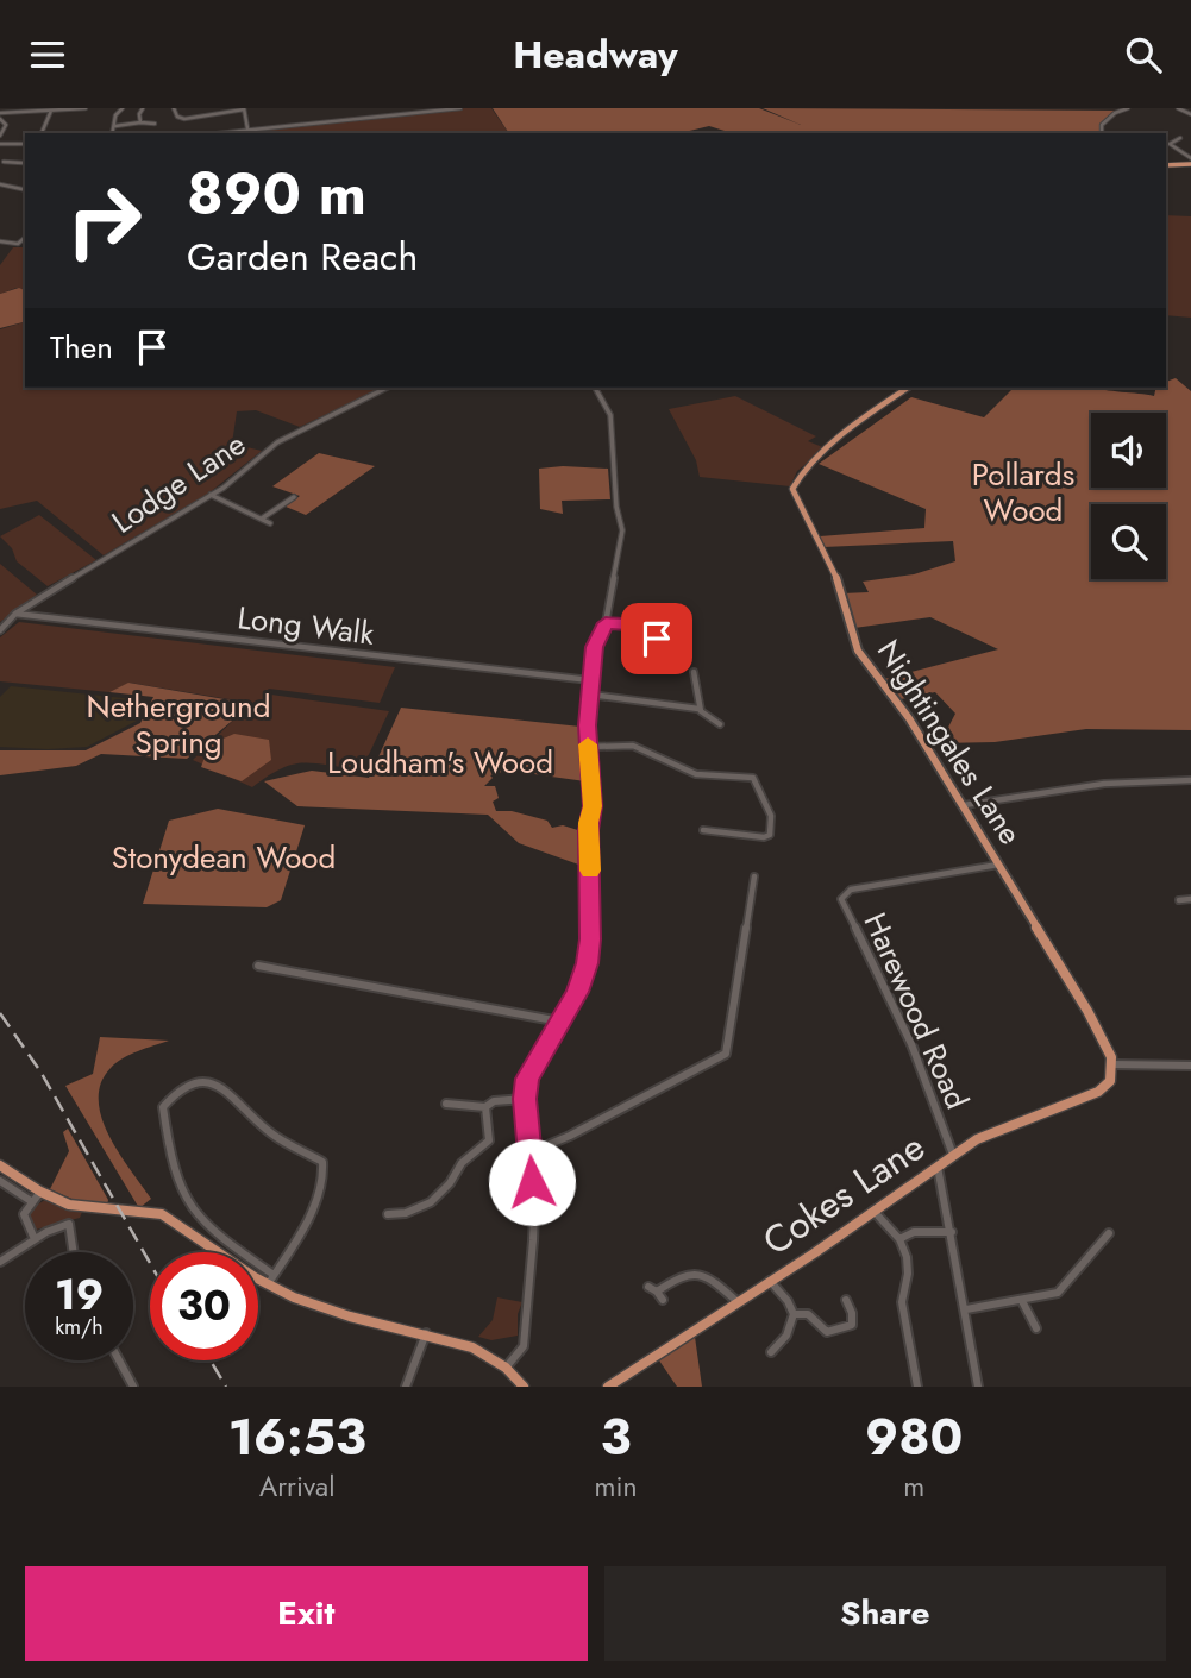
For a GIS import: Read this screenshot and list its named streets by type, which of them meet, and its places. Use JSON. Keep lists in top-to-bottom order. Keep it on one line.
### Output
{"streets":{"main road":["Nightingales Lane","Cokes Lane"],"street":["Lodge Lane","Long Walk","Harewood Road"]},"crossings":[["Lodge Lane","Long Walk"],["Nightingales Lane","Harewood Road"],["Nightingales Lane","Cokes Lane"],["Harewood Road","Cokes Lane"]],"parks":["Pollards Wood","Netherground Spring","Loudham's Wood","Stonydean Wood"],"page":{"header":"Headway","turn":["890 m","Garden Reach"],"then":"Then","speed":"19 km/h","limit":"30","eta":["16:53","Arrival","3","min","980","m"],"buttons":["Exit","Share"]}}
